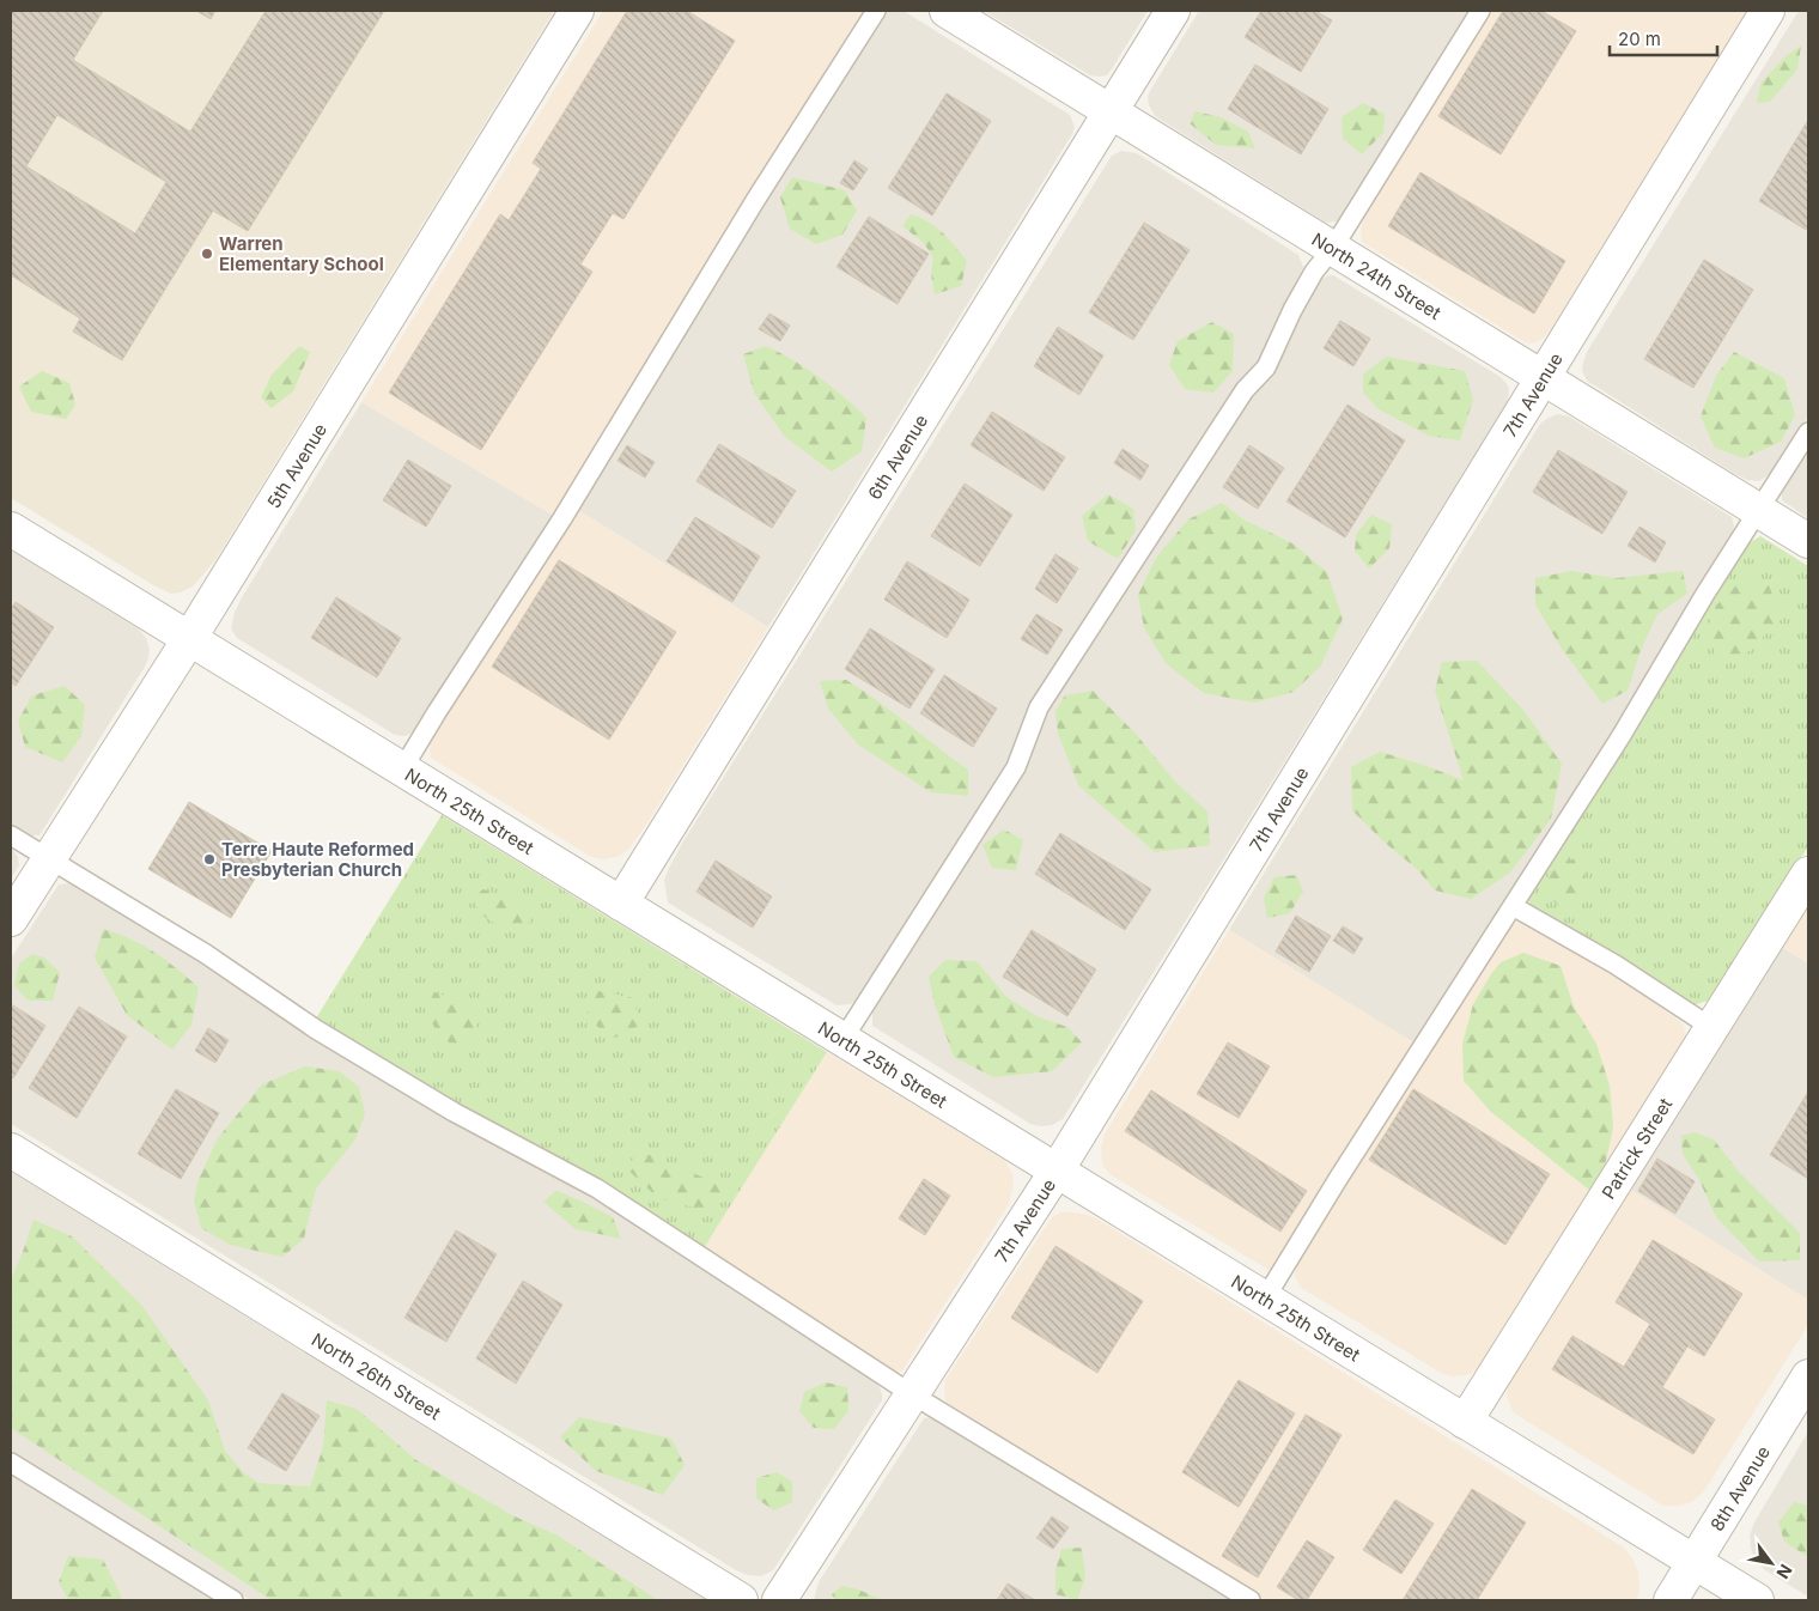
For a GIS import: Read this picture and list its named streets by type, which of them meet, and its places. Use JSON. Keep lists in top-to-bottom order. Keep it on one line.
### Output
{"streets":{"street":["North 24th Street","7th Avenue","6th Avenue","5th Avenue","North 25th Street","Patrick Street","North 26th Street","8th Avenue"]},"crossings":[["North 24th Street","7th Avenue"],["North 24th Street","6th Avenue"],["7th Avenue","North 25th Street"],["6th Avenue","North 25th Street"],["5th Avenue","North 25th Street"],["North 25th Street","Patrick Street"],["North 25th Street","8th Avenue"]],"places":["Warren Elementary School","Terre Haute Reformed Presbyterian Church"],"scale_bar":"20 m","north":"bottom right"}
